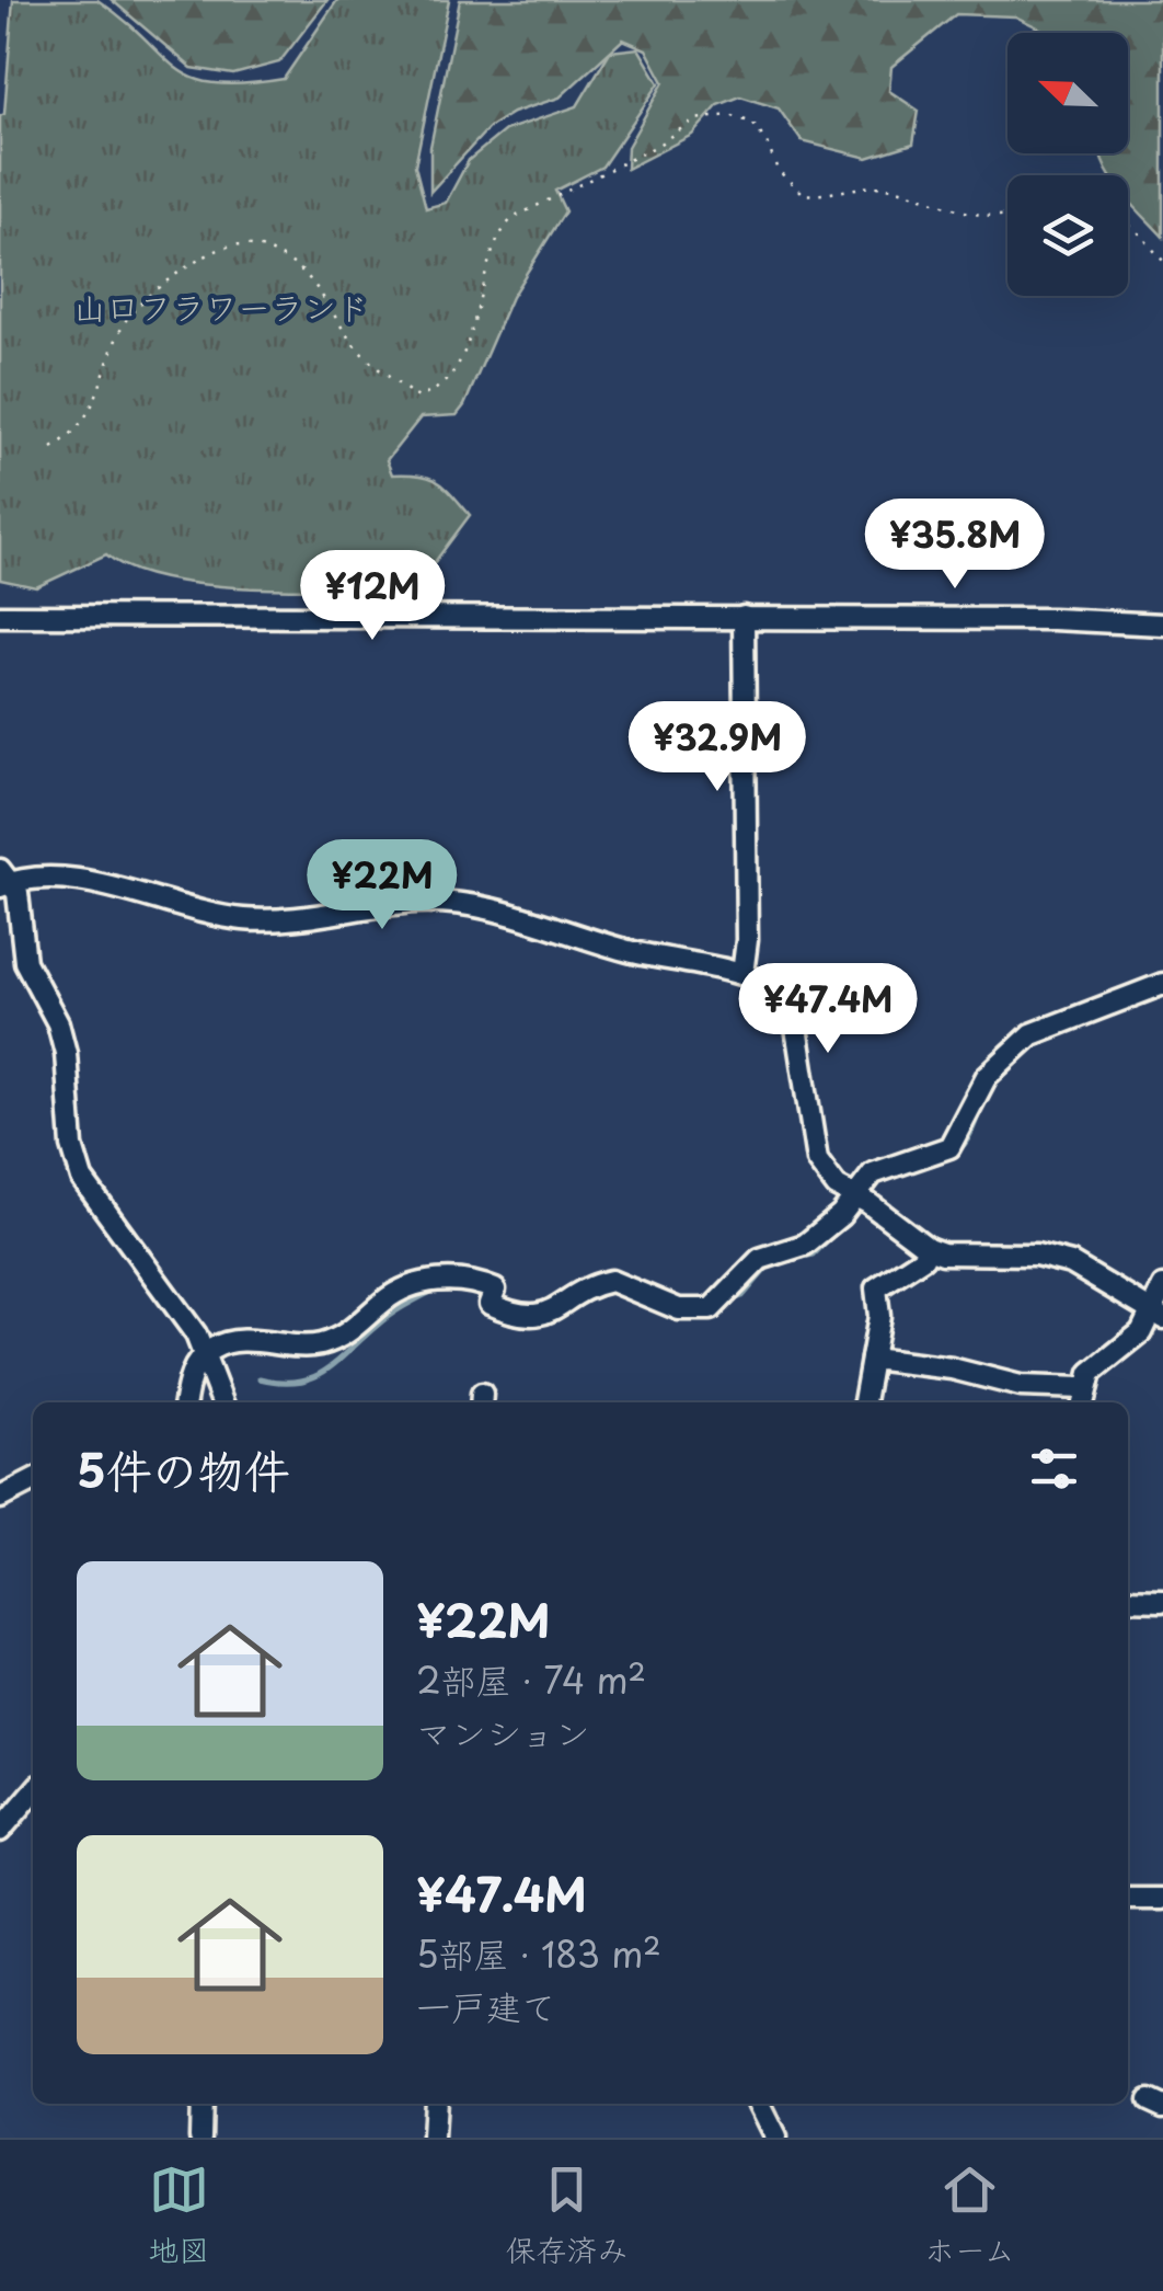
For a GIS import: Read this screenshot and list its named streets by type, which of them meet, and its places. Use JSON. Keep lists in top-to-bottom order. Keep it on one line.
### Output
{"parks":["山口フラワーランド"],"north":"top left","page":{"price":["¥35.8M","¥12M","¥32.9M","¥22M","¥47.4M"],"heading":"5件の物件","list":[{"name":"¥22M","note":"2部屋 · 74 m² · マンション"},{"name":"¥47.4M","note":"5部屋 · 183 m² · 一戸建て"}],"tabs":["地図","保存済み","ホーム"]}}
